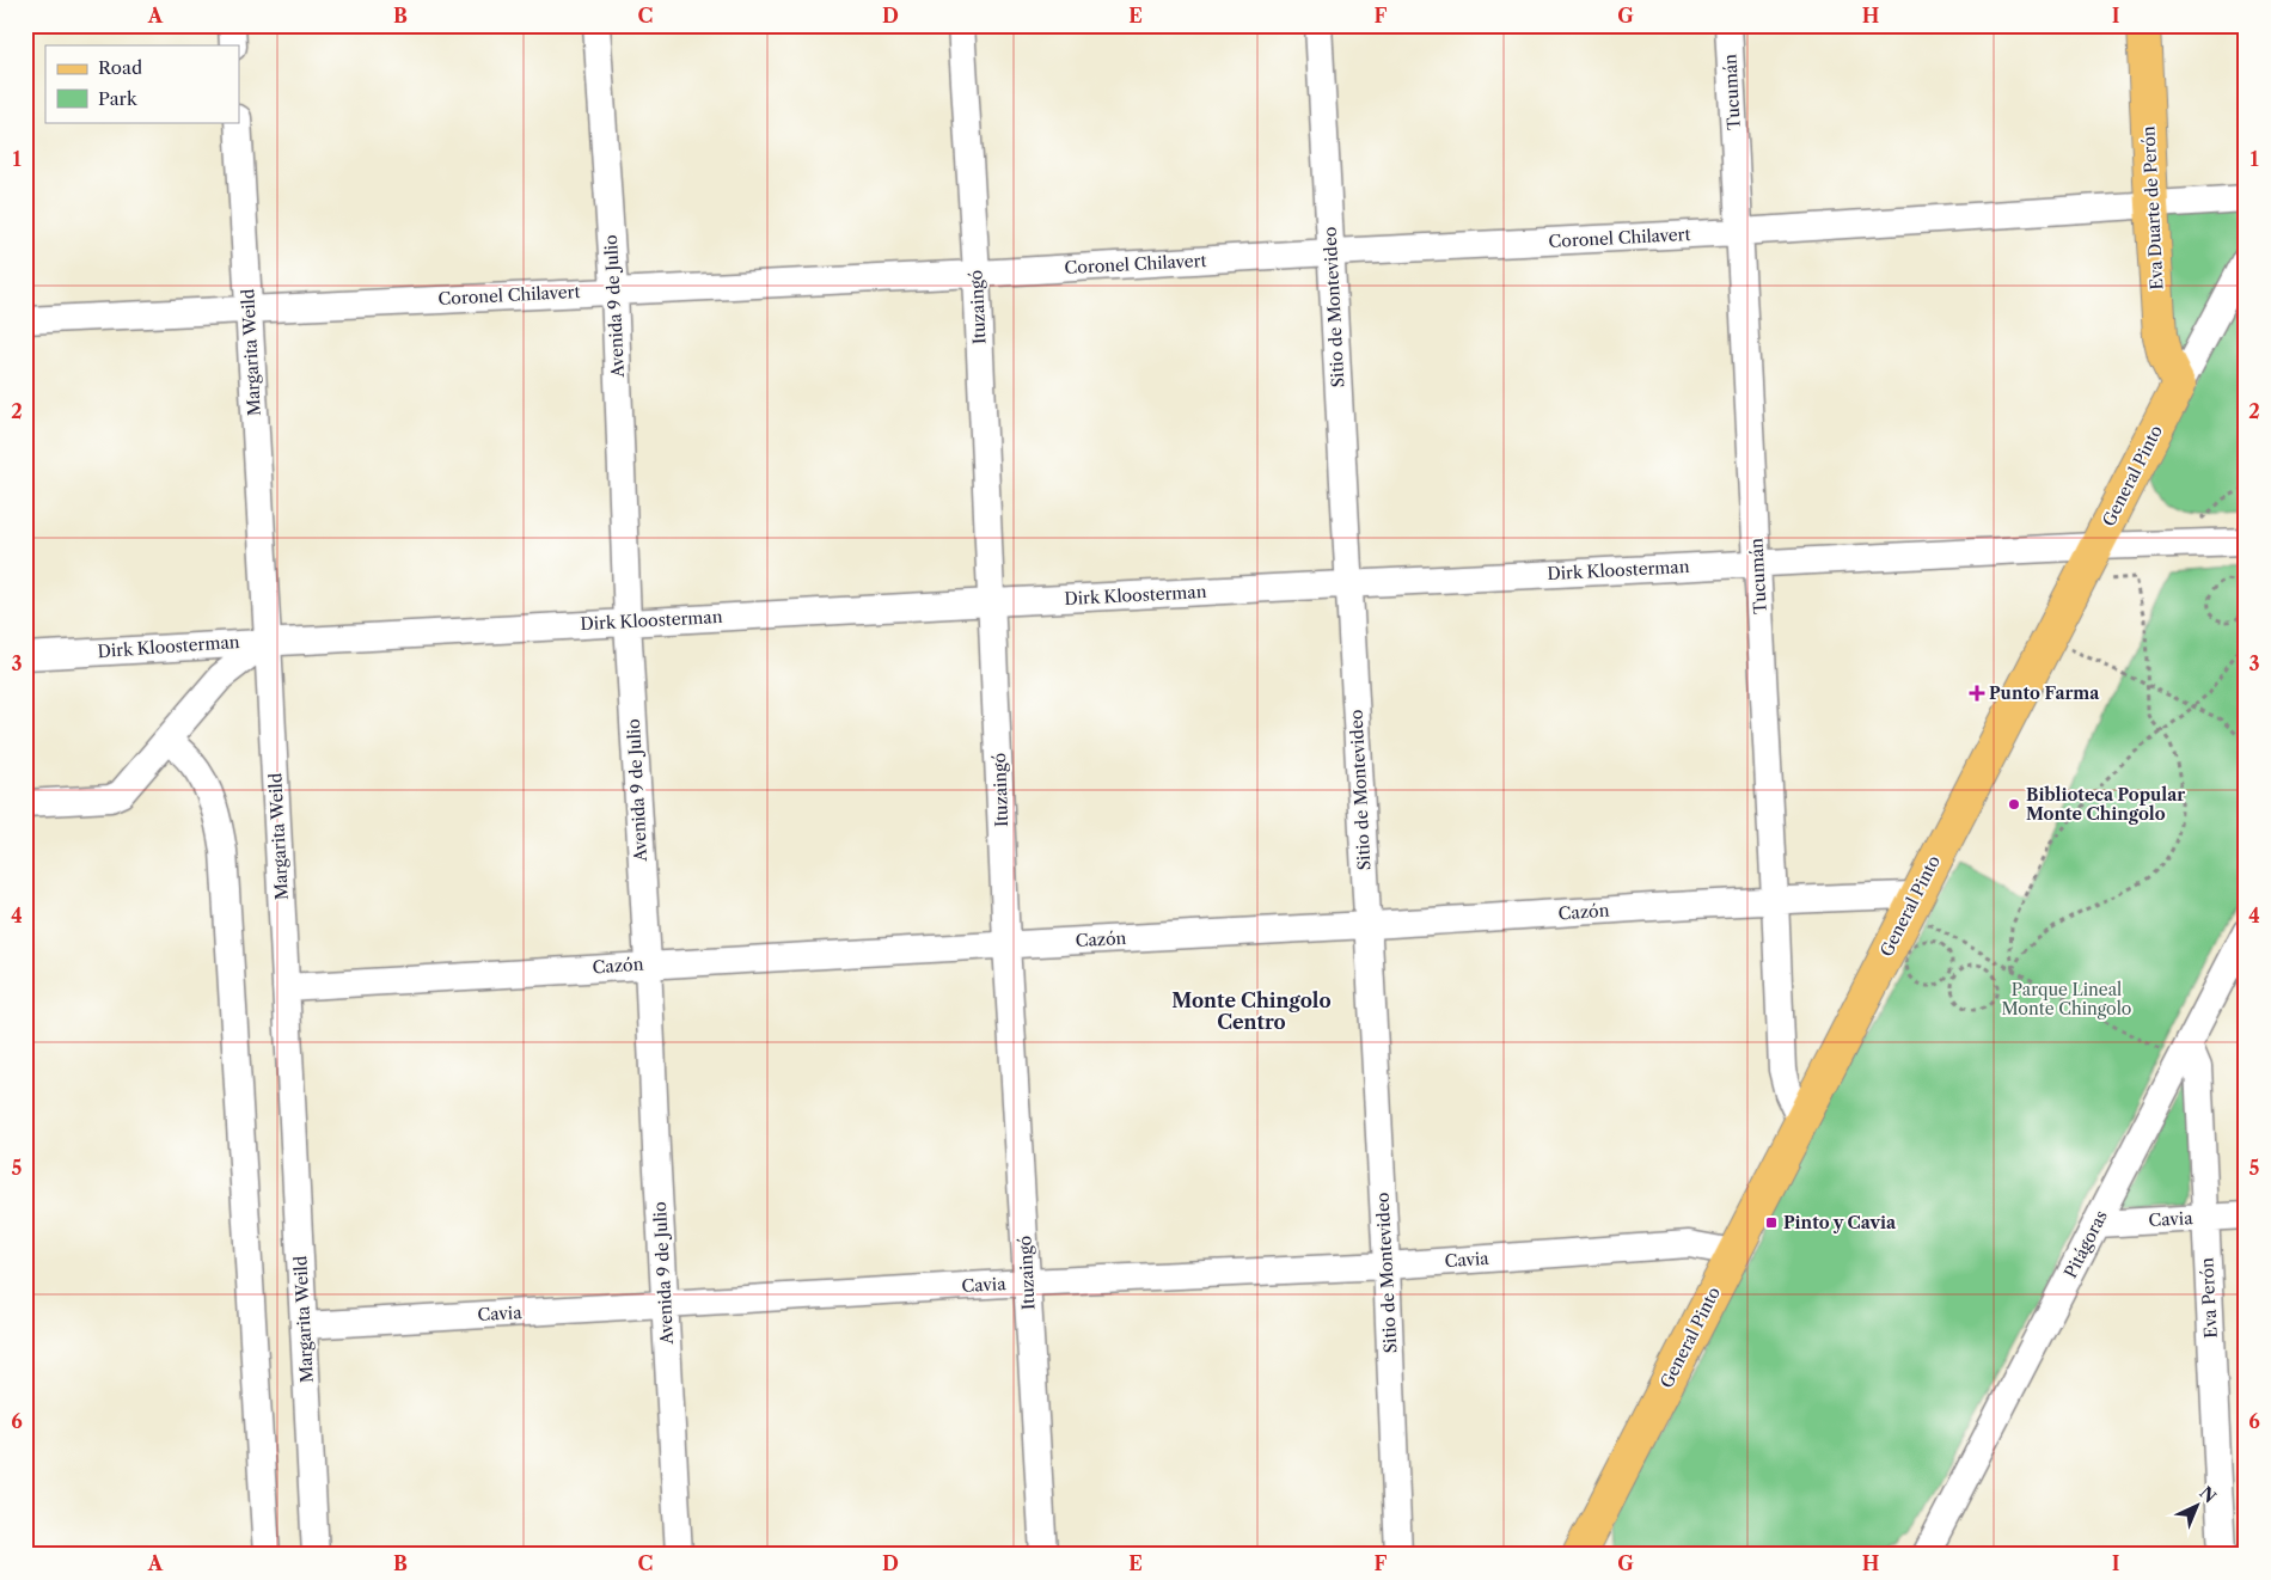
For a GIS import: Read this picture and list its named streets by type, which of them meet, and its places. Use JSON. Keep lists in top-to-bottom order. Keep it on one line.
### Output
{"streets":{"main road":["Eva Duarte de Perón","General Pinto"],"street":["Tucumán","Coronel Chilavert","Avenida 9 de Julio","Ituzaingó","Sitio de Montevideo","Margarita Weild","Dirk Kloosterman","Cazón","Cavia","Pitágoras","Eva Perón"]},"crossings":[["Tucumán","Coronel Chilavert"],["Tucumán","General Pinto"],["Tucumán","Dirk Kloosterman"],["Tucumán","Cazón"],["Eva Duarte de Perón","Coronel Chilavert"],["Eva Duarte de Perón","General Pinto"],["Coronel Chilavert","Avenida 9 de Julio"],["Coronel Chilavert","Ituzaingó"],["Coronel Chilavert","Sitio de Montevideo"],["Coronel Chilavert","Margarita Weild"],["Avenida 9 de Julio","Dirk Kloosterman"],["Avenida 9 de Julio","Cazón"],["Avenida 9 de Julio","Cavia"],["Ituzaingó","Dirk Kloosterman"],["Ituzaingó","Cazón"],["Ituzaingó","Cavia"],["Sitio de Montevideo","Dirk Kloosterman"],["Sitio de Montevideo","Cazón"],["Sitio de Montevideo","Cavia"],["Margarita Weild","Dirk Kloosterman"],["Margarita Weild","Cazón"],["Margarita Weild","Cavia"],["General Pinto","Dirk Kloosterman"],["General Pinto","Cazón"],["General Pinto","Cavia"],["Cavia","Pitágoras"],["Cavia","Eva Perón"],["Pitágoras","Eva Perón"]],"districts":["Monte Chingolo Centro"],"parks":["Parque Lineal Monte Chingolo"],"places":{"health":["Punto Farma"],"other":["Biblioteca Popular Monte Chingolo"],"transit":["Pinto y Cavia"]},"legend":["Road","Park"],"north":"top right","grid":{"columns":["A","B","C","D","E","F","G","H","I"],"rows":["1","2","3","4","5","6"]}}
